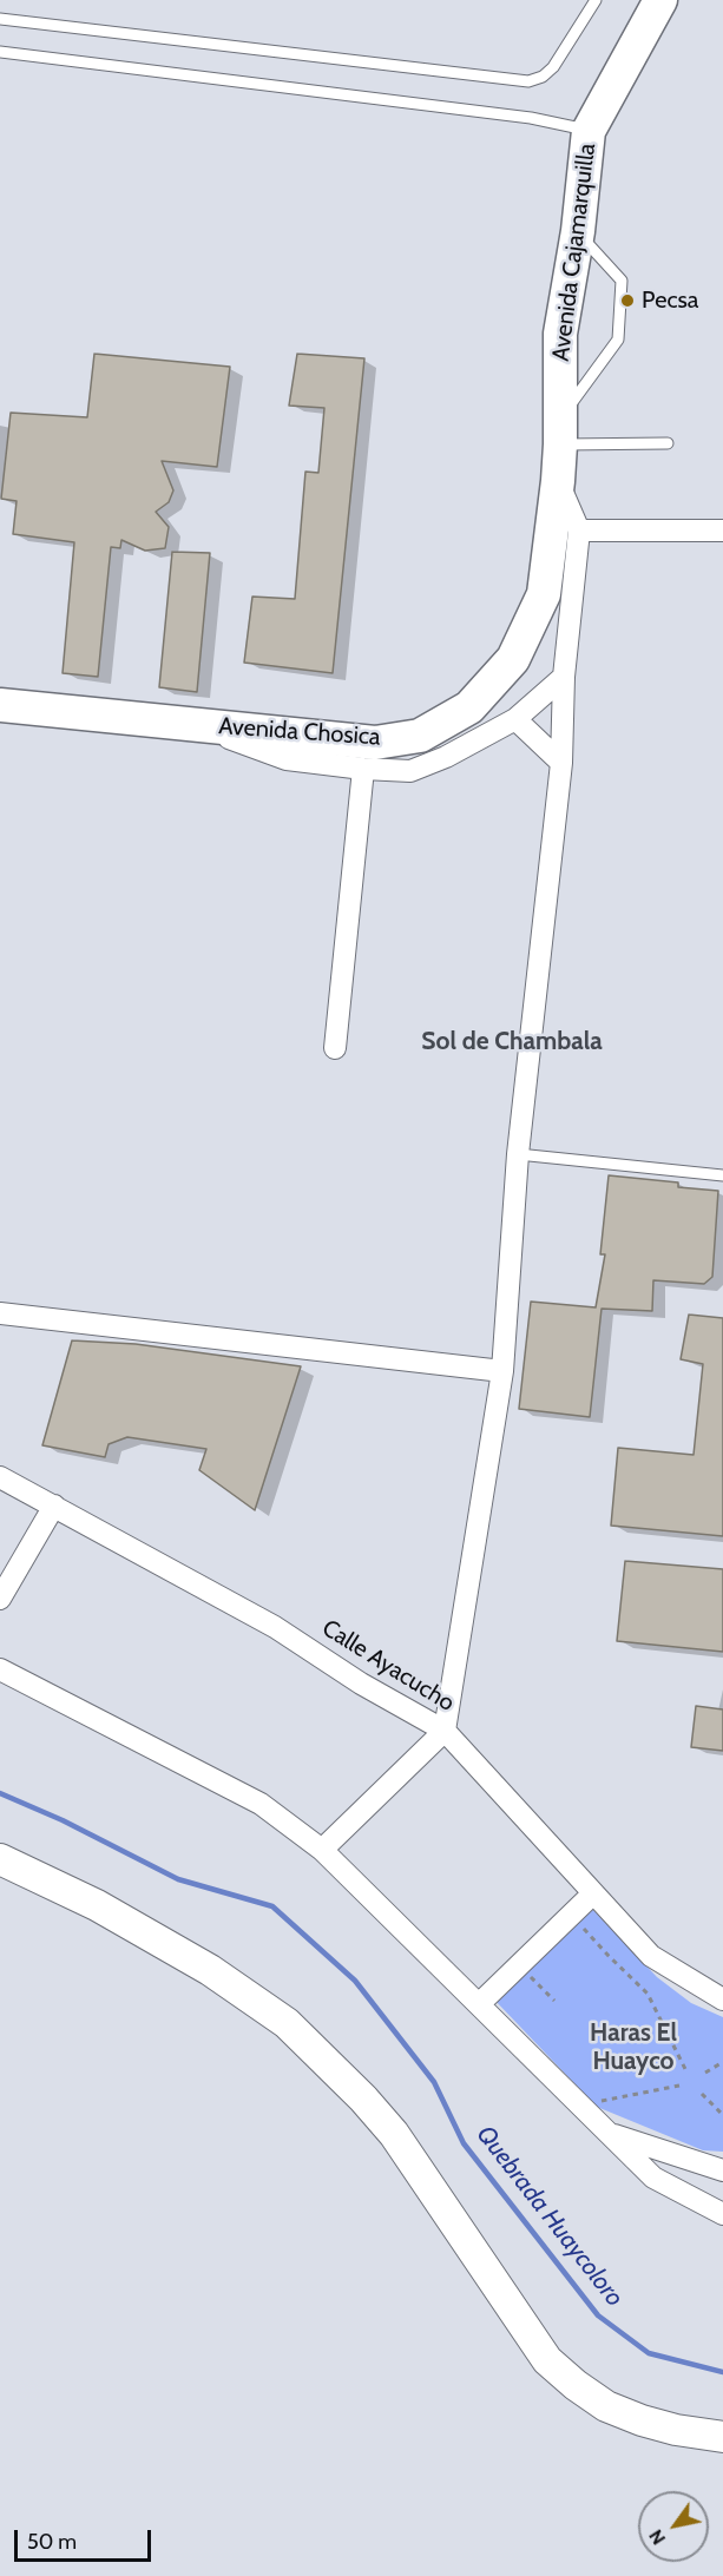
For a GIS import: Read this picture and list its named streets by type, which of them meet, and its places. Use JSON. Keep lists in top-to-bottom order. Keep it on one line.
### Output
{"streets":{"main road":["Avenida Cajamarquilla","Avenida Chosica"],"street":["Calle Ayacucho"]},"crossings":[["Avenida Cajamarquilla","Avenida Chosica"]],"districts":["Sol de Chambala","Haras El Huayco"],"water":["Quebrada Huaycoloro"],"places":["Pecsa"],"scale_bar":"50 m","north":"bottom left"}
